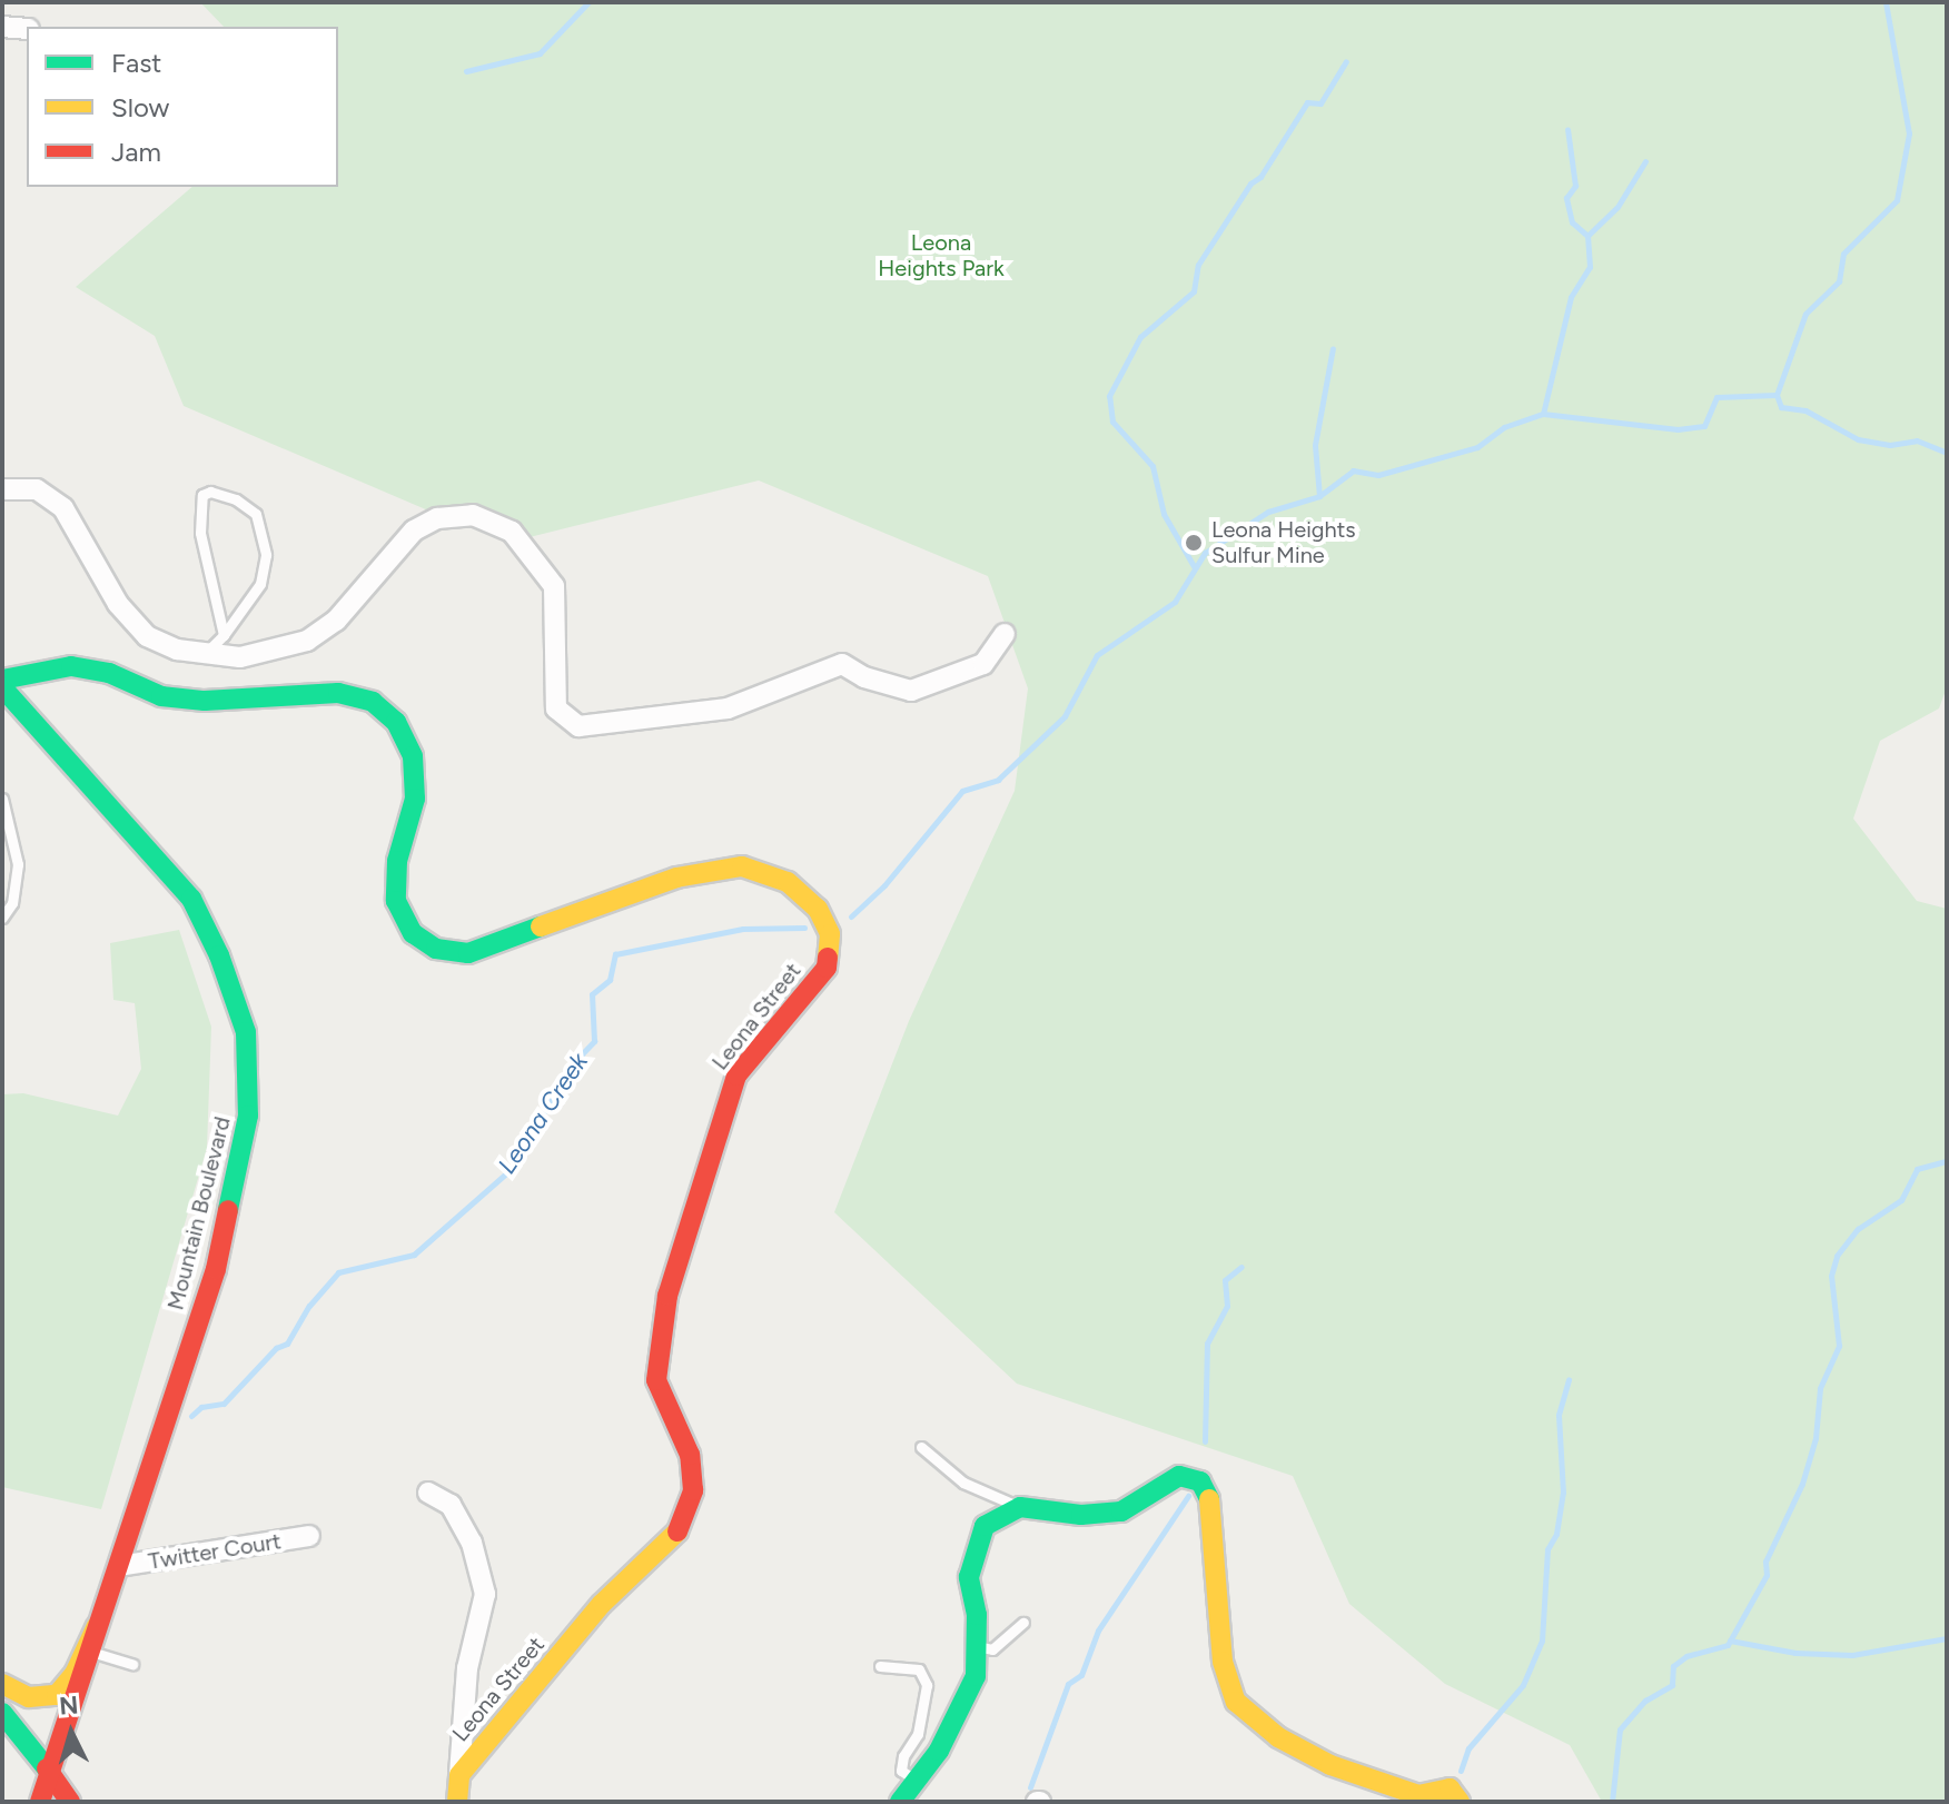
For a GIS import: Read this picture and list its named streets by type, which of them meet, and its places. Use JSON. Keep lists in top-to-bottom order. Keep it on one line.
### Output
{"streets":{"main road":["Leona Street","Mountain Boulevard"],"street":["Twitter Court"]},"crossings":[["Mountain Boulevard","Twitter Court"]],"water":["Leona Creek"],"parks":["Leona Heights Park"],"places":["Leona Heights Sulfur Mine"],"legend":["Fast","Slow","Jam"],"north":"top"}
